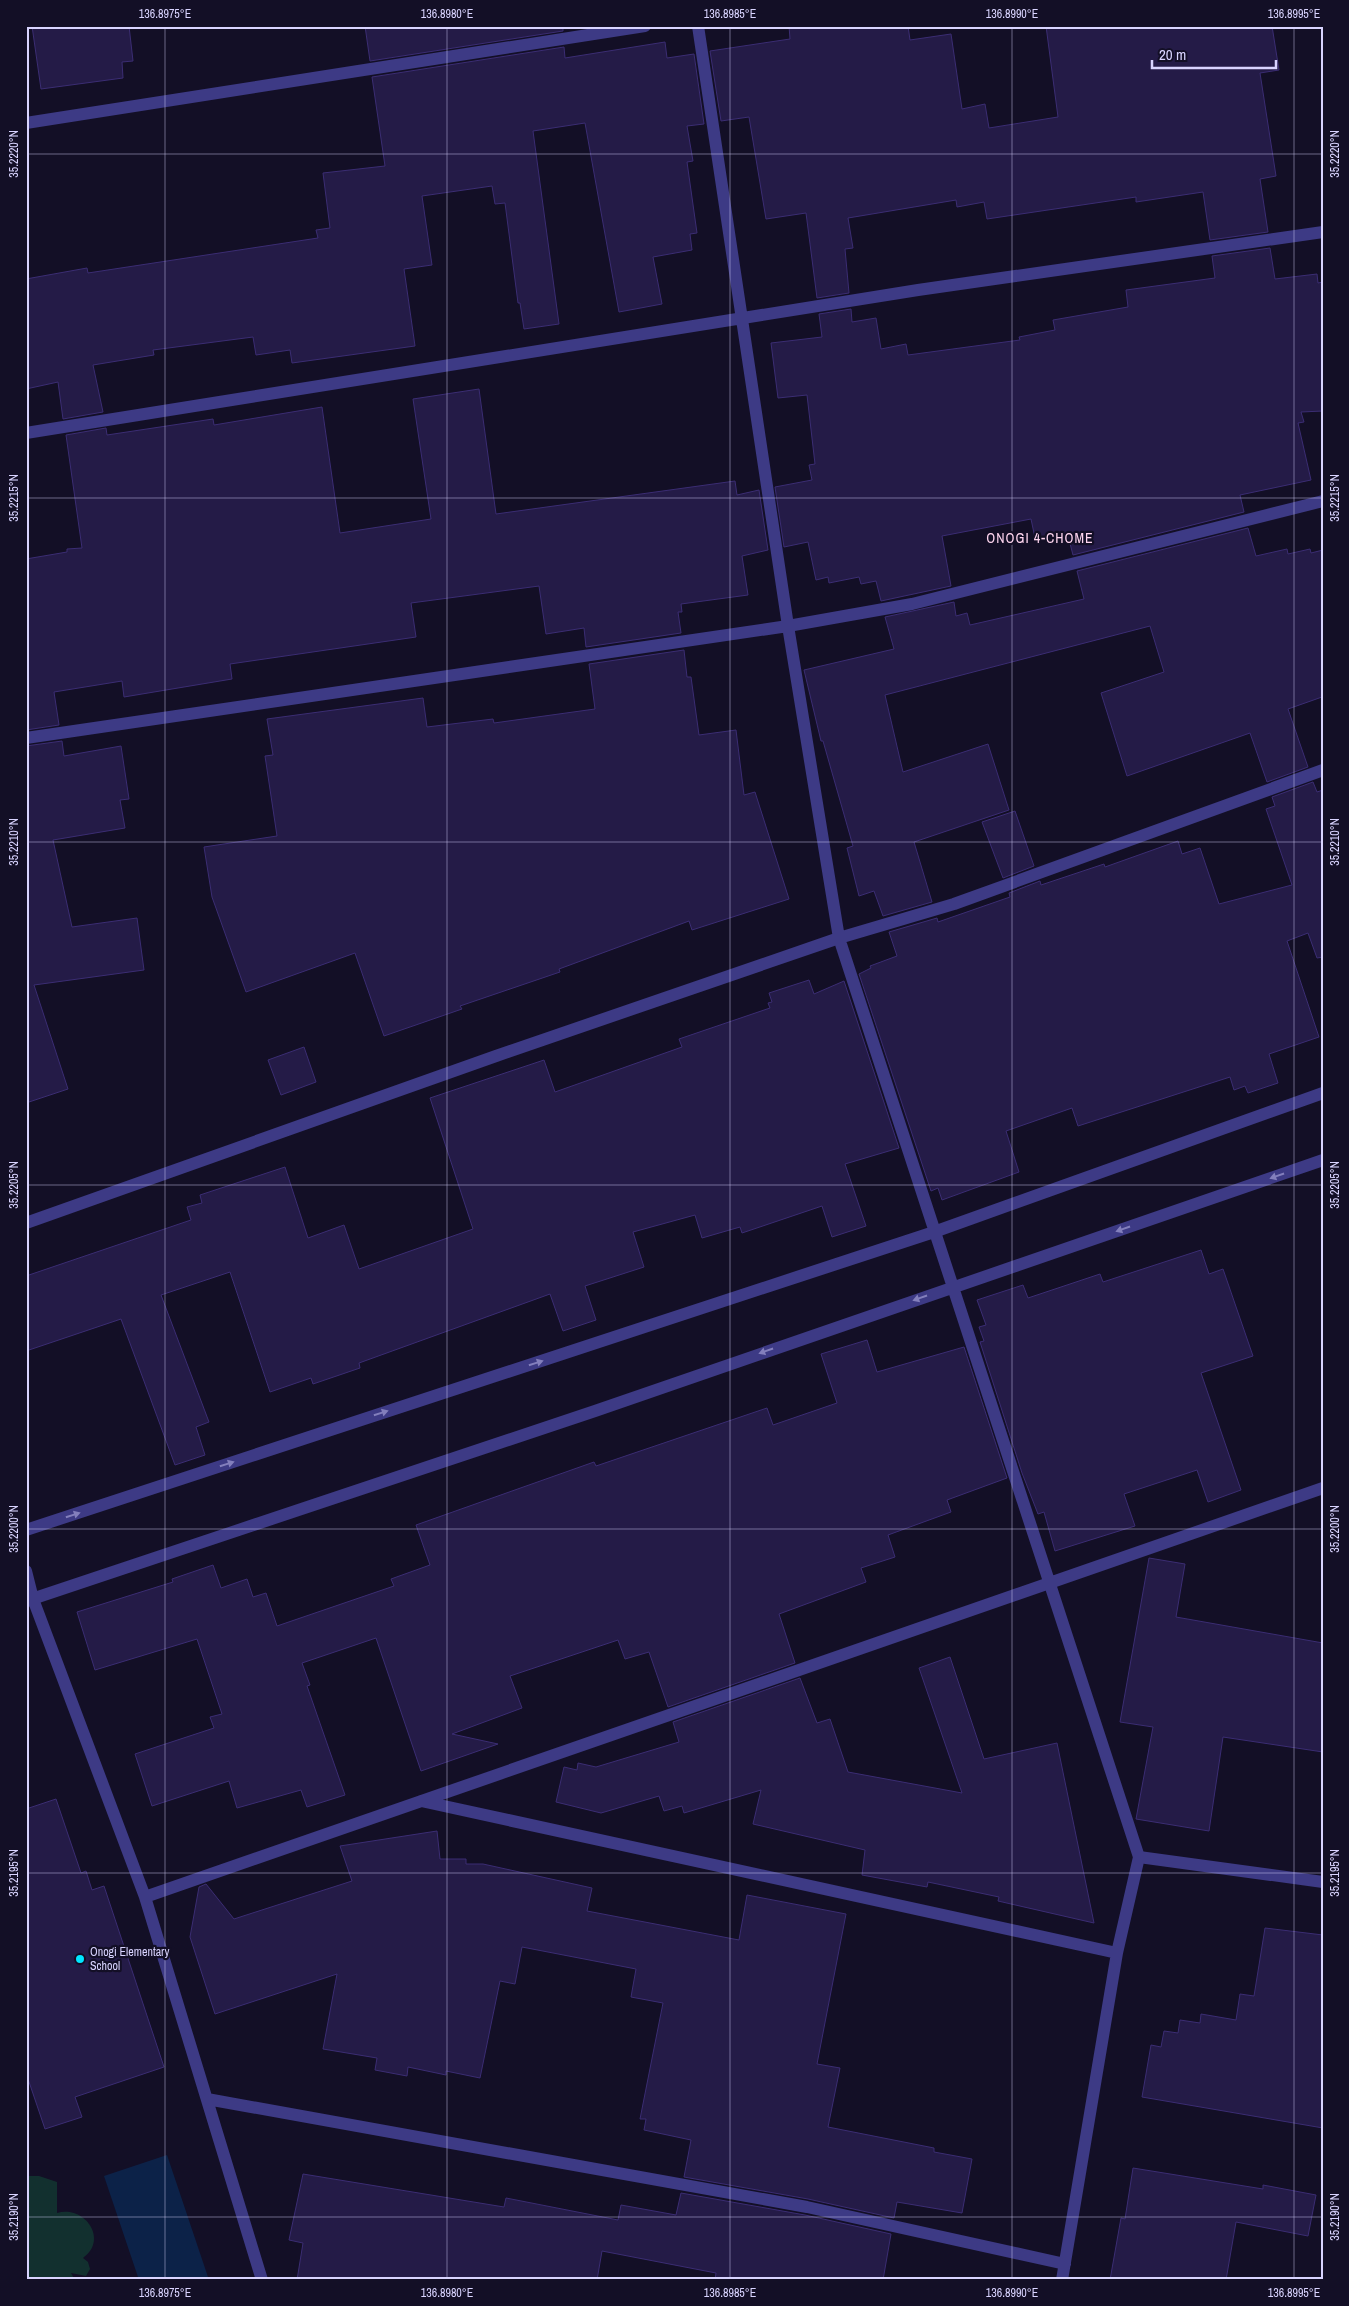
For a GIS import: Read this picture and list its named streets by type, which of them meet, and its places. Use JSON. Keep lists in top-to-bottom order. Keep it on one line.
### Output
{"districts":["ONOGI 4-CHOME"],"places":["Onogi Elementary School"],"scale_bar":"20 m","coordinates":["136.8975°E","136.8980°E","136.8985°E","136.8990°E","136.8995°E","35.2220°N","35.2215°N","35.2210°N","35.2205°N","35.2200°N","35.2195°N","35.2190°N"]}
